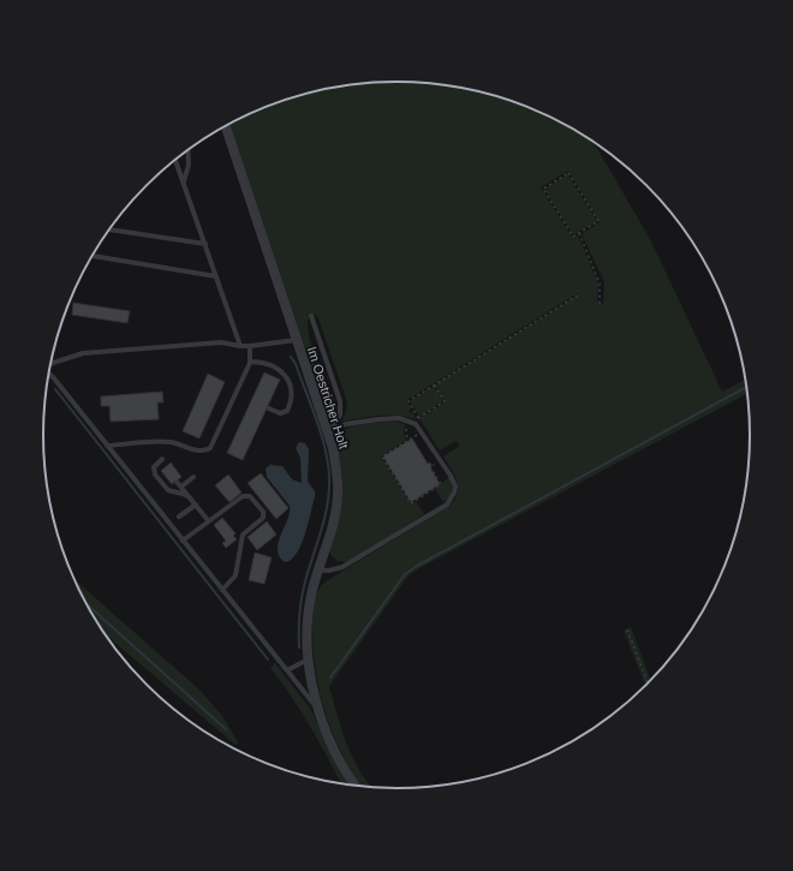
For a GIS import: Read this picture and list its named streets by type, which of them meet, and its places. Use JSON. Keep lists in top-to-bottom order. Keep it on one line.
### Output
{"streets":{"street":["Im Oestricher Holt"]}}
